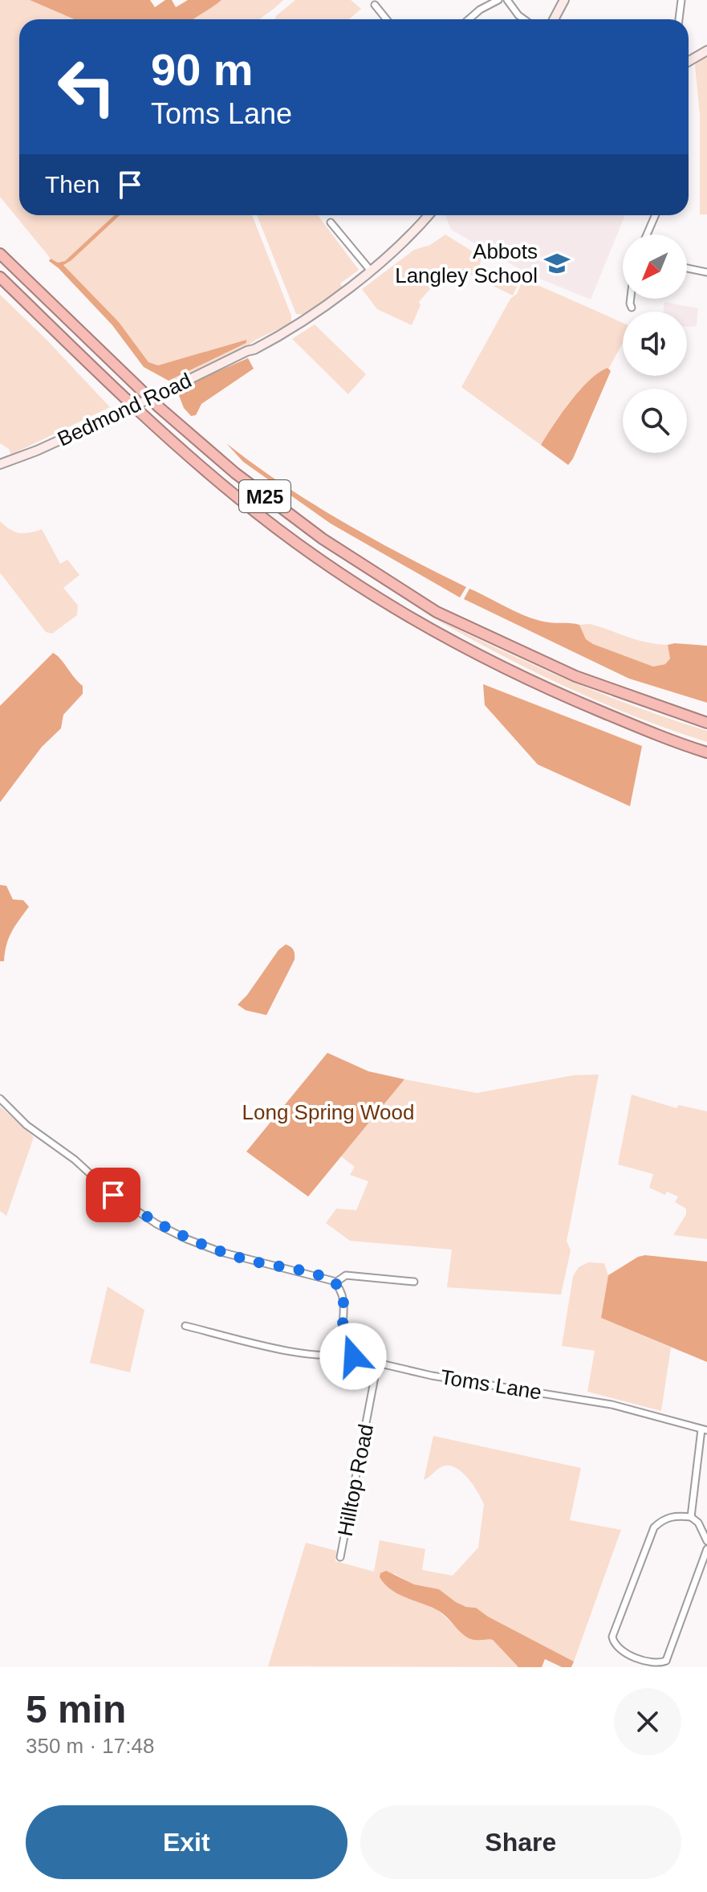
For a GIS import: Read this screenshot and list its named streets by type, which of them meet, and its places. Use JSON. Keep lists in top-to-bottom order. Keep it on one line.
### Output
{"streets":{"highway":["M25"],"street":["Bedmond Road","Toms Lane","Hilltop Road"]},"crossings":[["Toms Lane","Hilltop Road"]],"parks":["Long Spring Wood"],"places":{"school or university":["Abbots Langley School"]},"north":"bottom left","page":{"turn":["90 m","Toms Lane"],"then":"Then","heading":["5 min","350 m · 17:48"],"buttons":["Exit","Share"]}}
